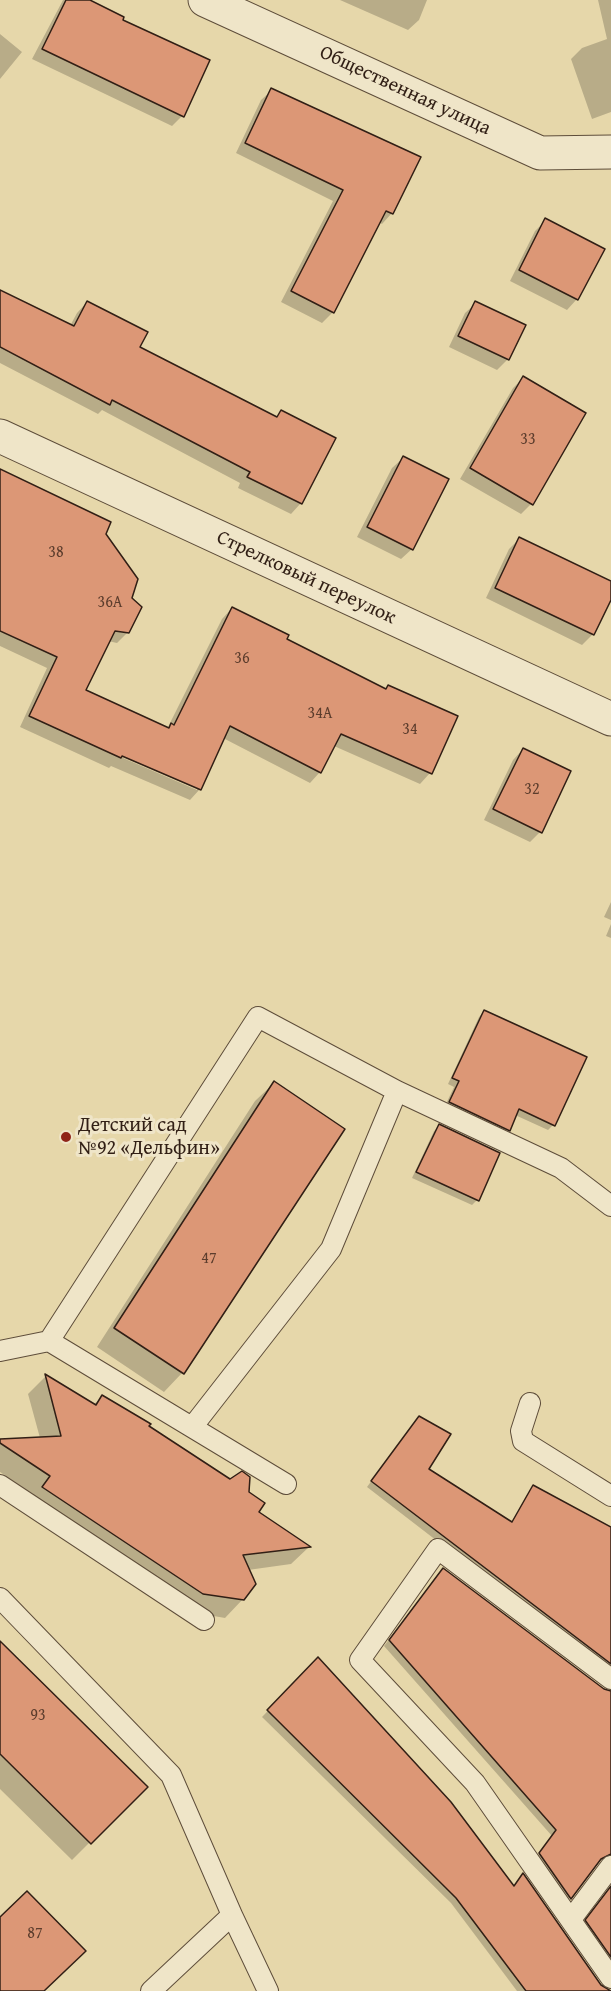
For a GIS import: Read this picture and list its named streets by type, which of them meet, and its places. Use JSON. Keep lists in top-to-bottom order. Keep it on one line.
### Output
{"streets":{"street":["Общественная улица","Стрелковый переулок"]},"places":["Детский сад №92 «Дельфин»"],"house_numbers":["33","38","36А","36","34А","34","32","47","93","87"]}
